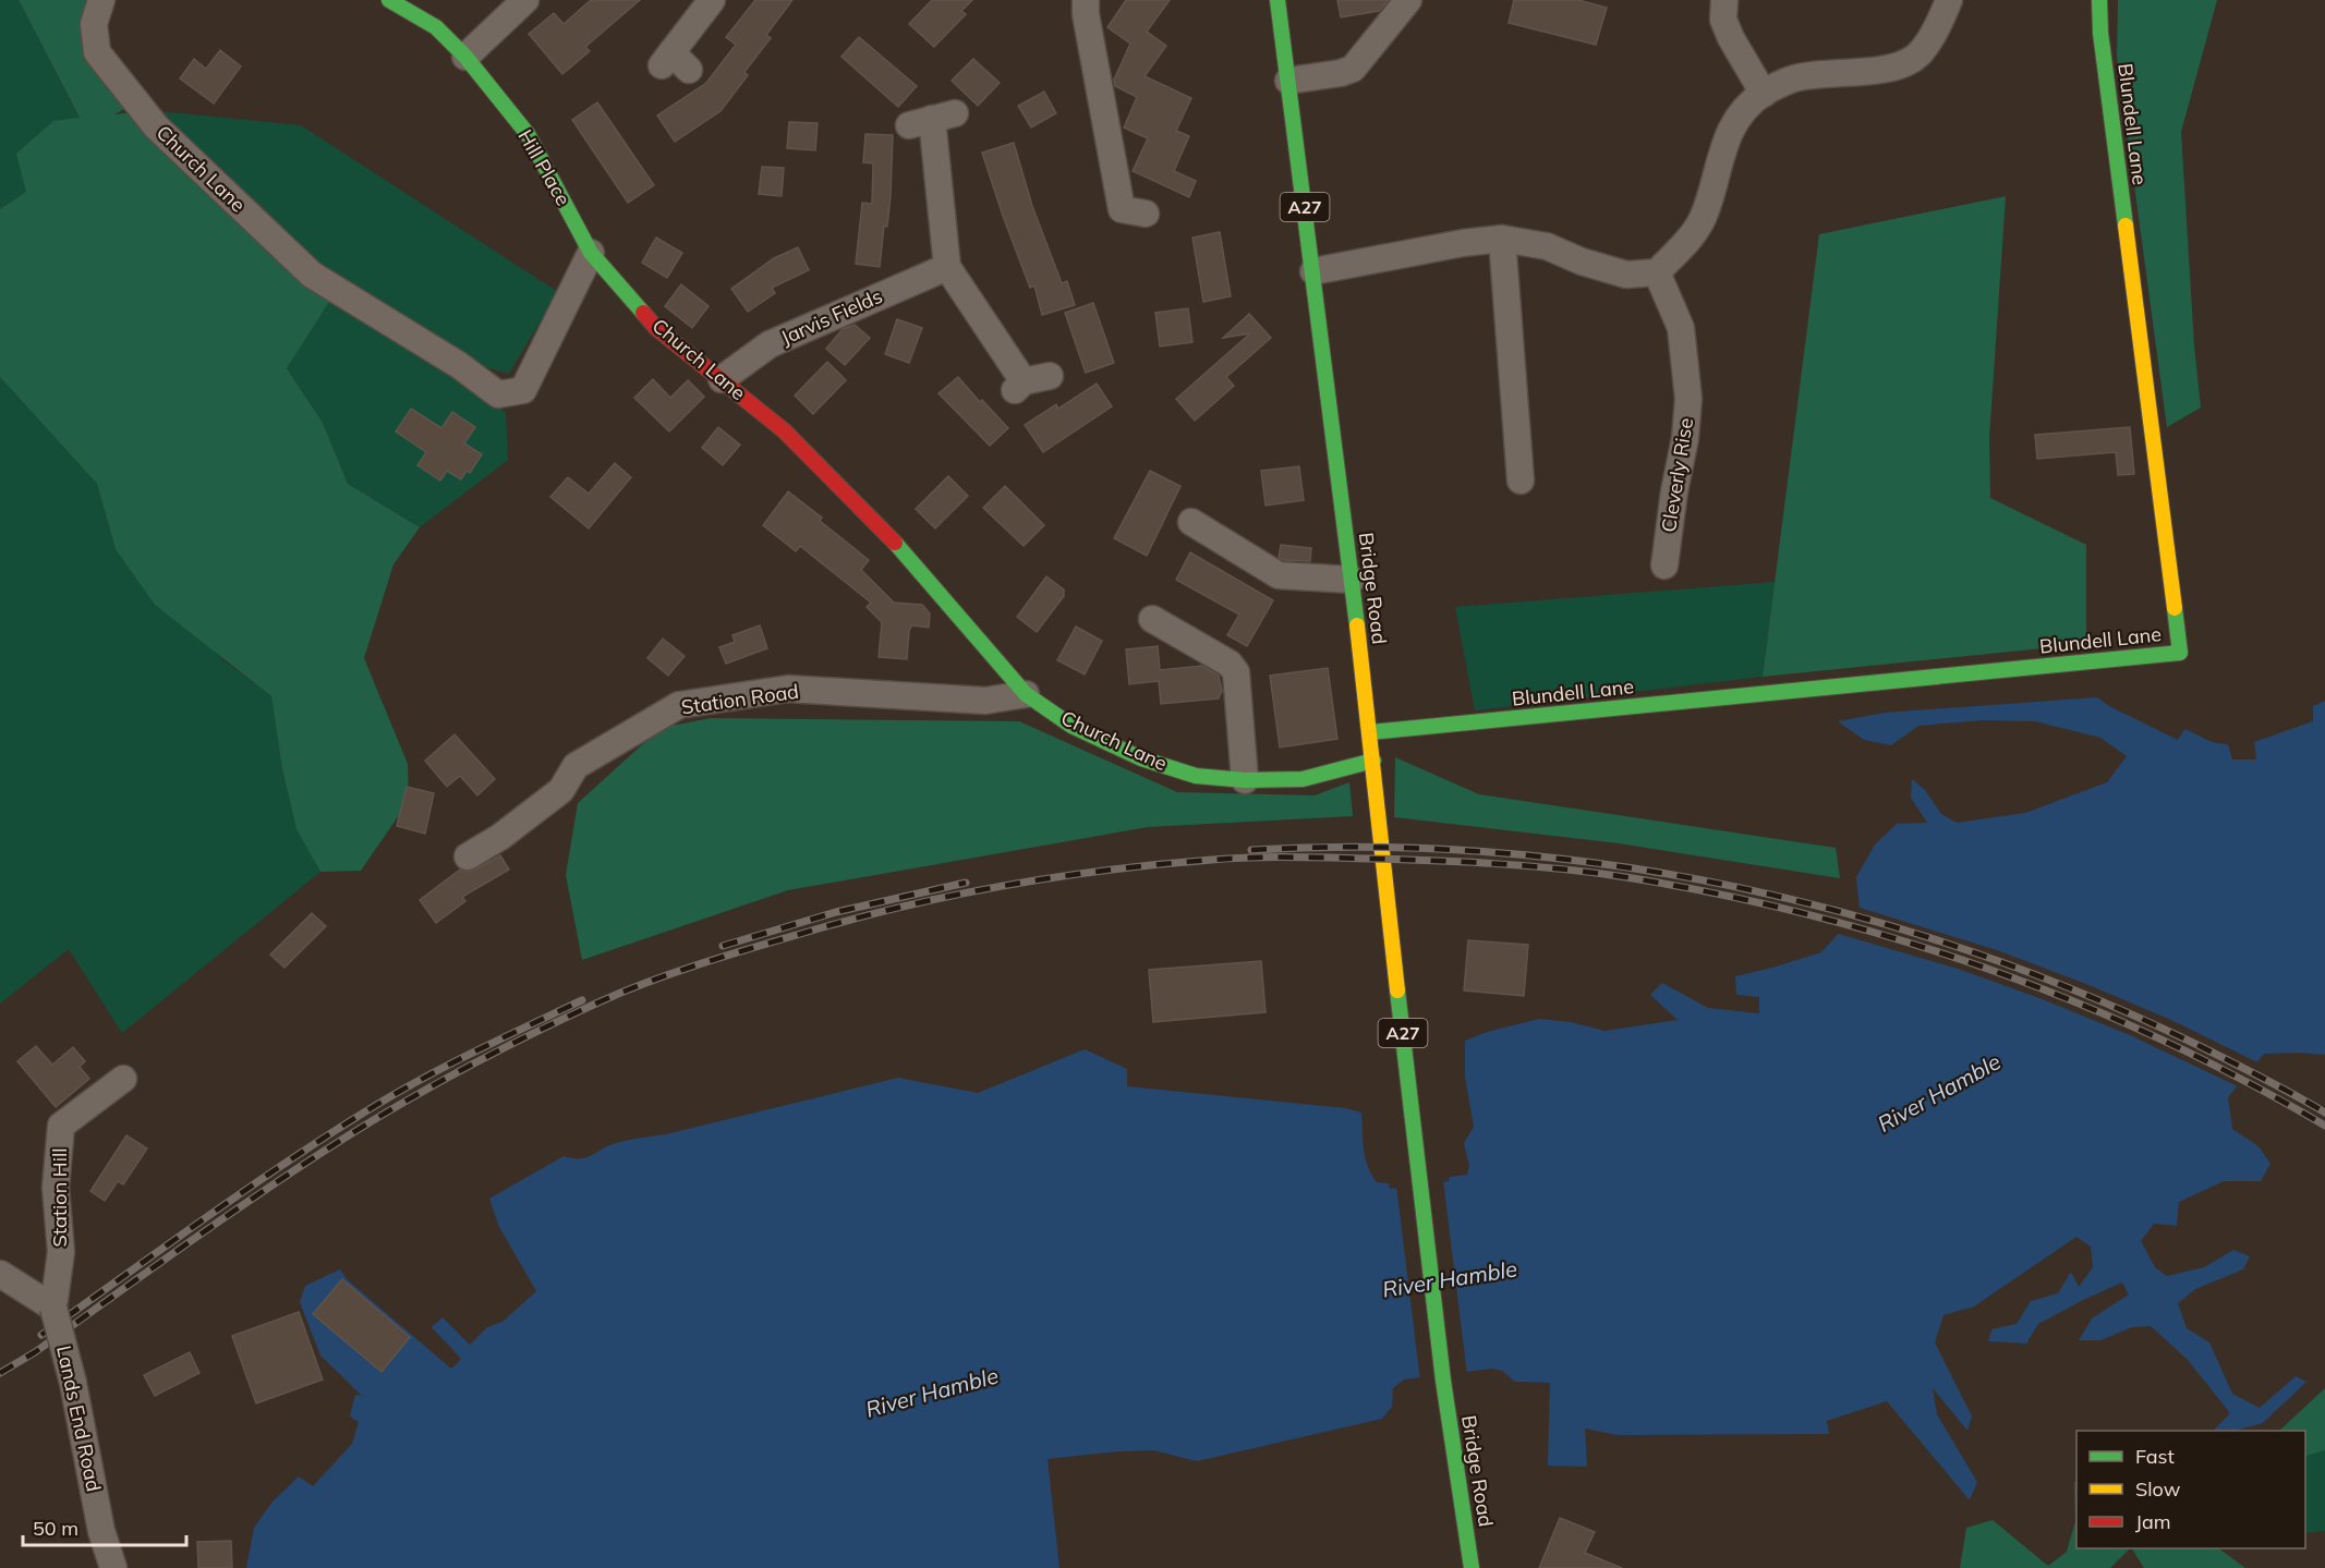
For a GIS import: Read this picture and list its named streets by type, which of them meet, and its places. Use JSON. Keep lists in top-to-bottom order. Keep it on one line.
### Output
{"streets":{"street":["Blundell Lane","Hill Place","Church Lane","A27","Jarvis Fields","Cleverly Rise","Bridge Road","Station Road","Station Hill","Lands End Road"]},"crossings":[["Blundell Lane","Bridge Road"],["Hill Place","Church Lane"],["Church Lane","Jarvis Fields"],["Church Lane","Bridge Road"],["Church Lane","Station Road"],["Station Hill","Lands End Road"]],"water":["River Hamble"],"legend":["Fast","Slow","Jam"],"scale_bar":"50 m"}
